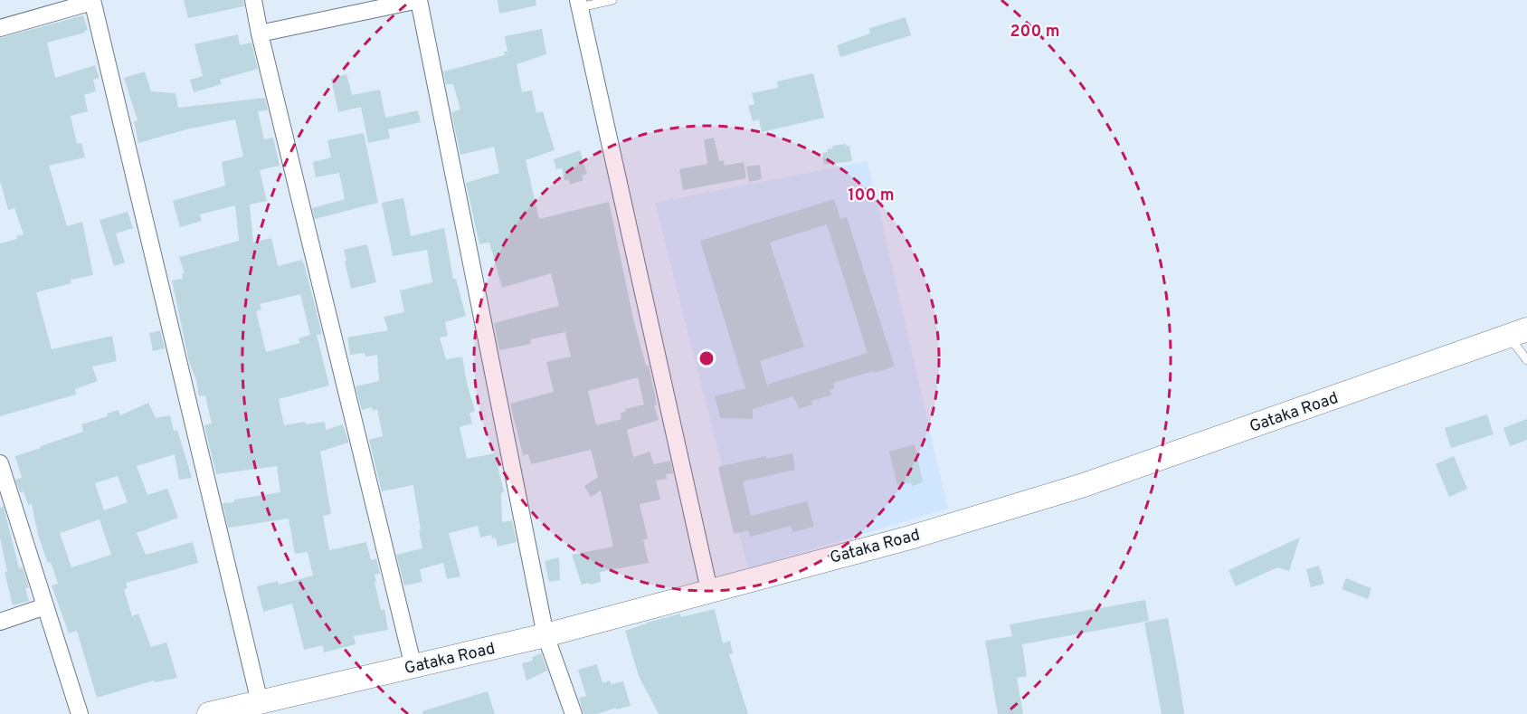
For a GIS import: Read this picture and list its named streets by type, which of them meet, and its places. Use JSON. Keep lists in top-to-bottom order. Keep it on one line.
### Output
{"streets":{"street":["Gataka Road"]},"rings":["200 m","100 m"]}
